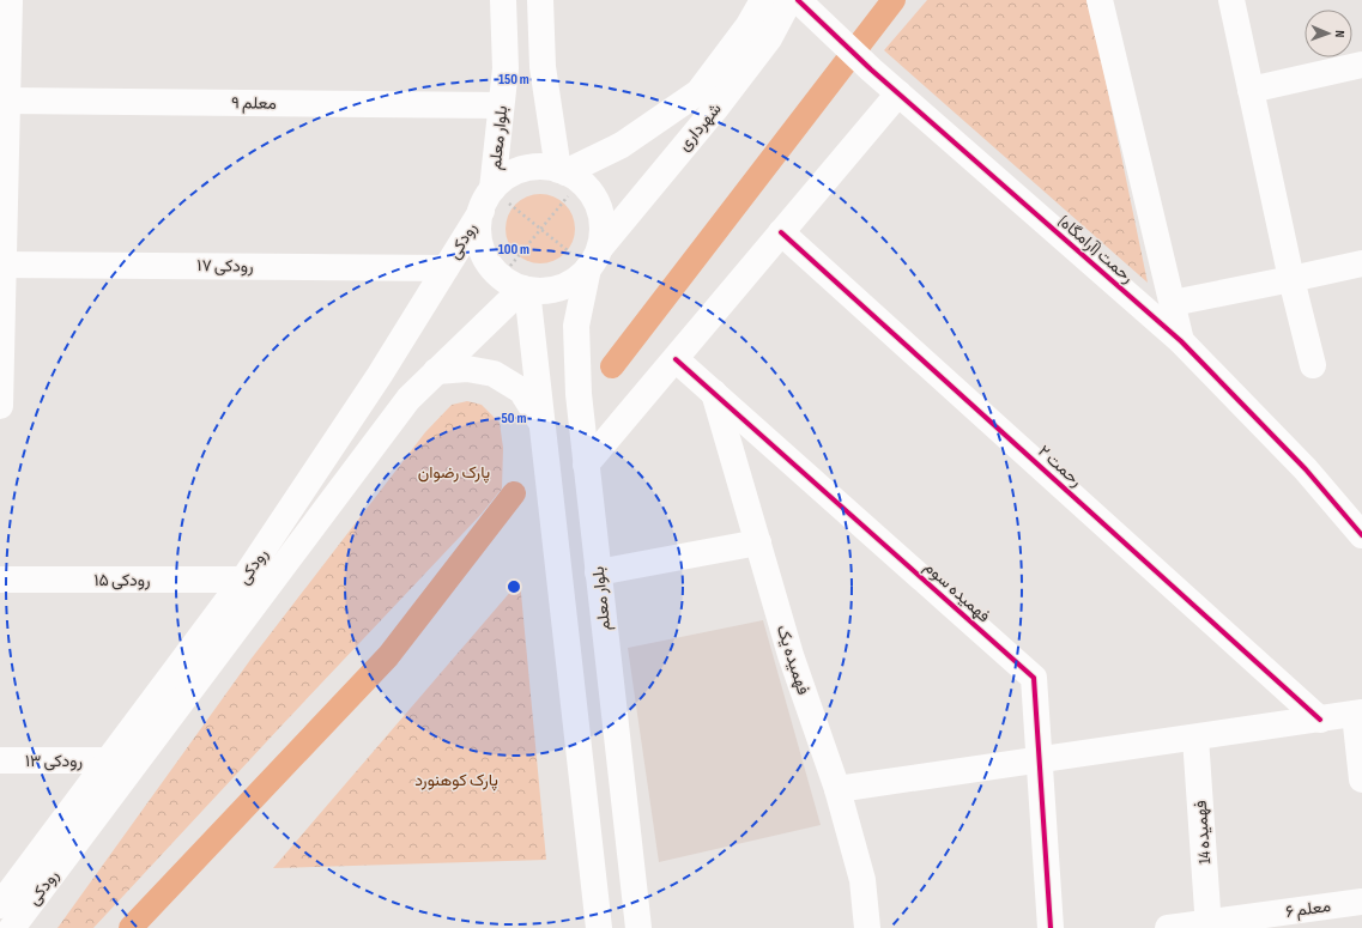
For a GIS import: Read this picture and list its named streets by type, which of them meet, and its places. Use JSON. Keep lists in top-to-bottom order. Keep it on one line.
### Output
{"streets":{"street":["معلم ۹","شهرداری","بلوار معلم","رودکی","رحمت (آرامگاه)","رودکی ۱۷","رحمت ۲","رودکی ۱۵","فهمیده سوم","فهمیده یک","رودکی ۱۳","فهمیده 14","معلم ۶"]},"crossings":[["معلم ۹","بلوار معلم"],["شهرداری","بلوار معلم"],["شهرداری","رودکی"],["بلوار معلم","رودکی"],["رودکی","رودکی ۱۷"],["رودکی","رودکی ۱۵"],["رودکی","رودکی ۱۳"],["فهمیده سوم","فهمیده یک"],["فهمیده 14","معلم ۶"]],"parks":["پارک رضوان","پارک کوهنورد"],"north":"right","rings":["150 m","100 m","50 m"]}
